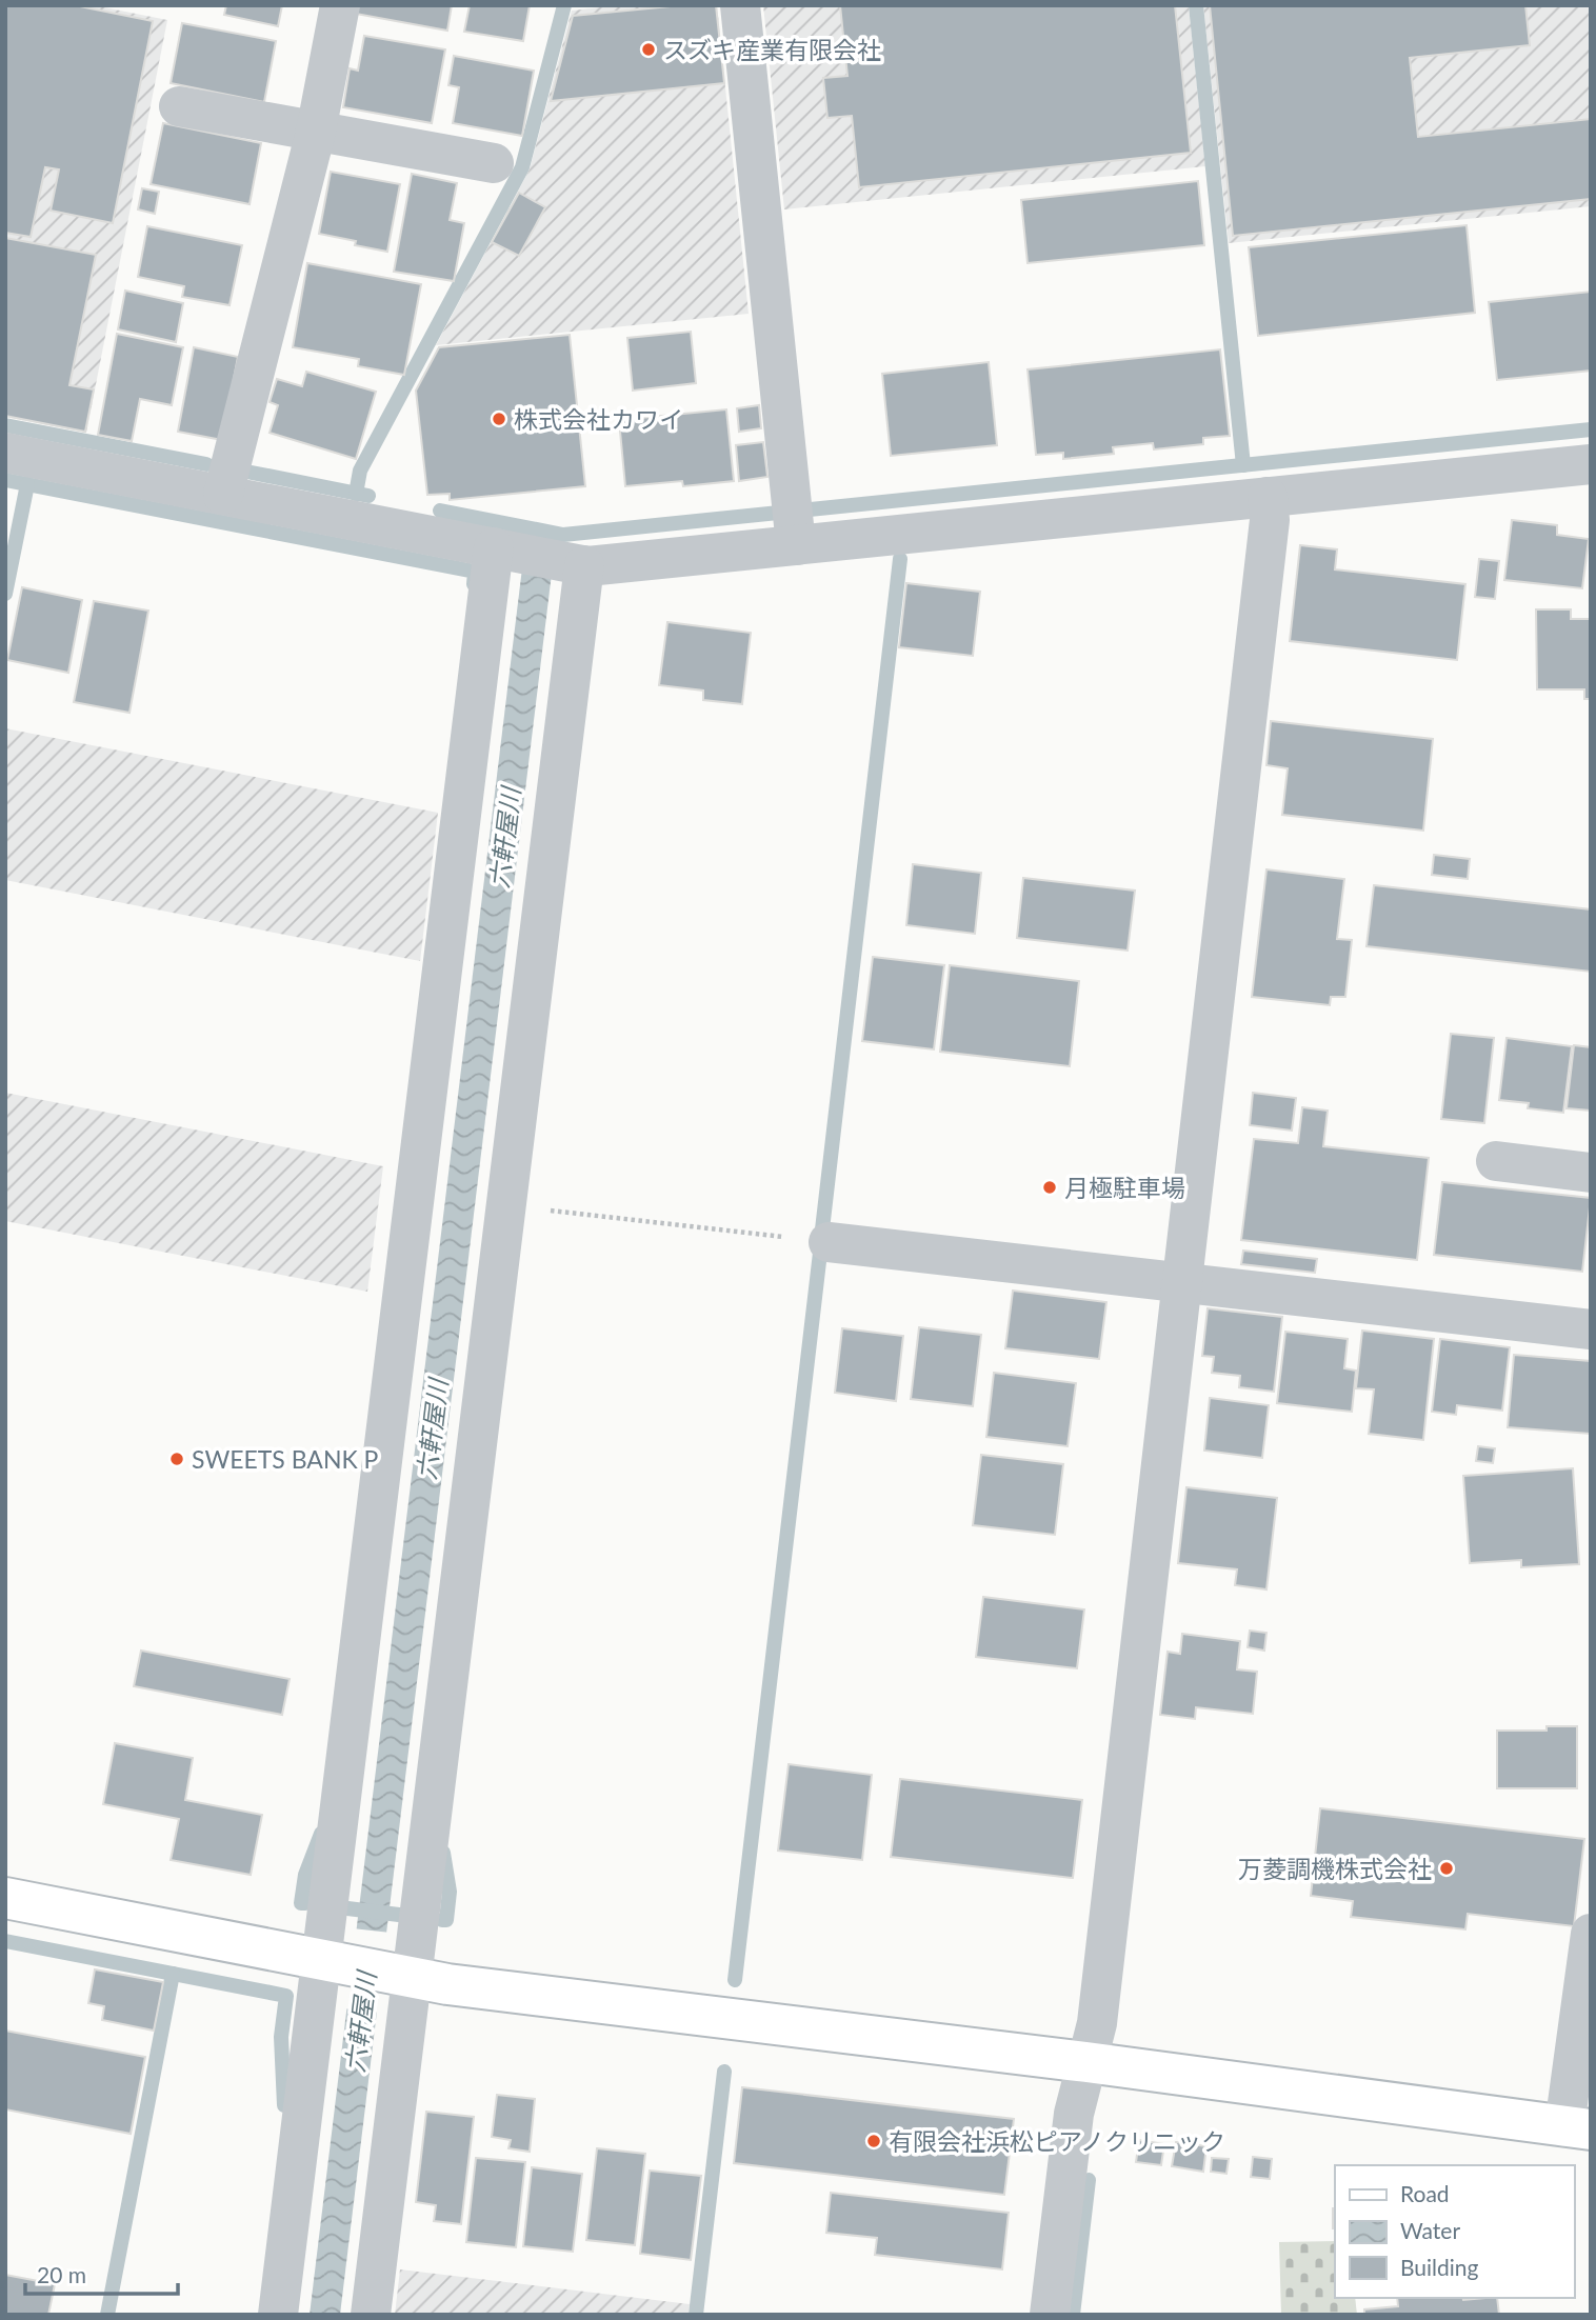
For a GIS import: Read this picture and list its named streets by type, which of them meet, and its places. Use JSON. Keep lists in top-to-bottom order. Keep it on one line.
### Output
{"water":["六軒屋川"],"places":["スズキ産業有限会社","株式会社カワイ","月極駐車場","SWEETS BANK P","万菱調機株式会社","有限会社浜松ピアノクリニック"],"legend":["Road","Water","Building"],"scale_bar":"20 m"}
